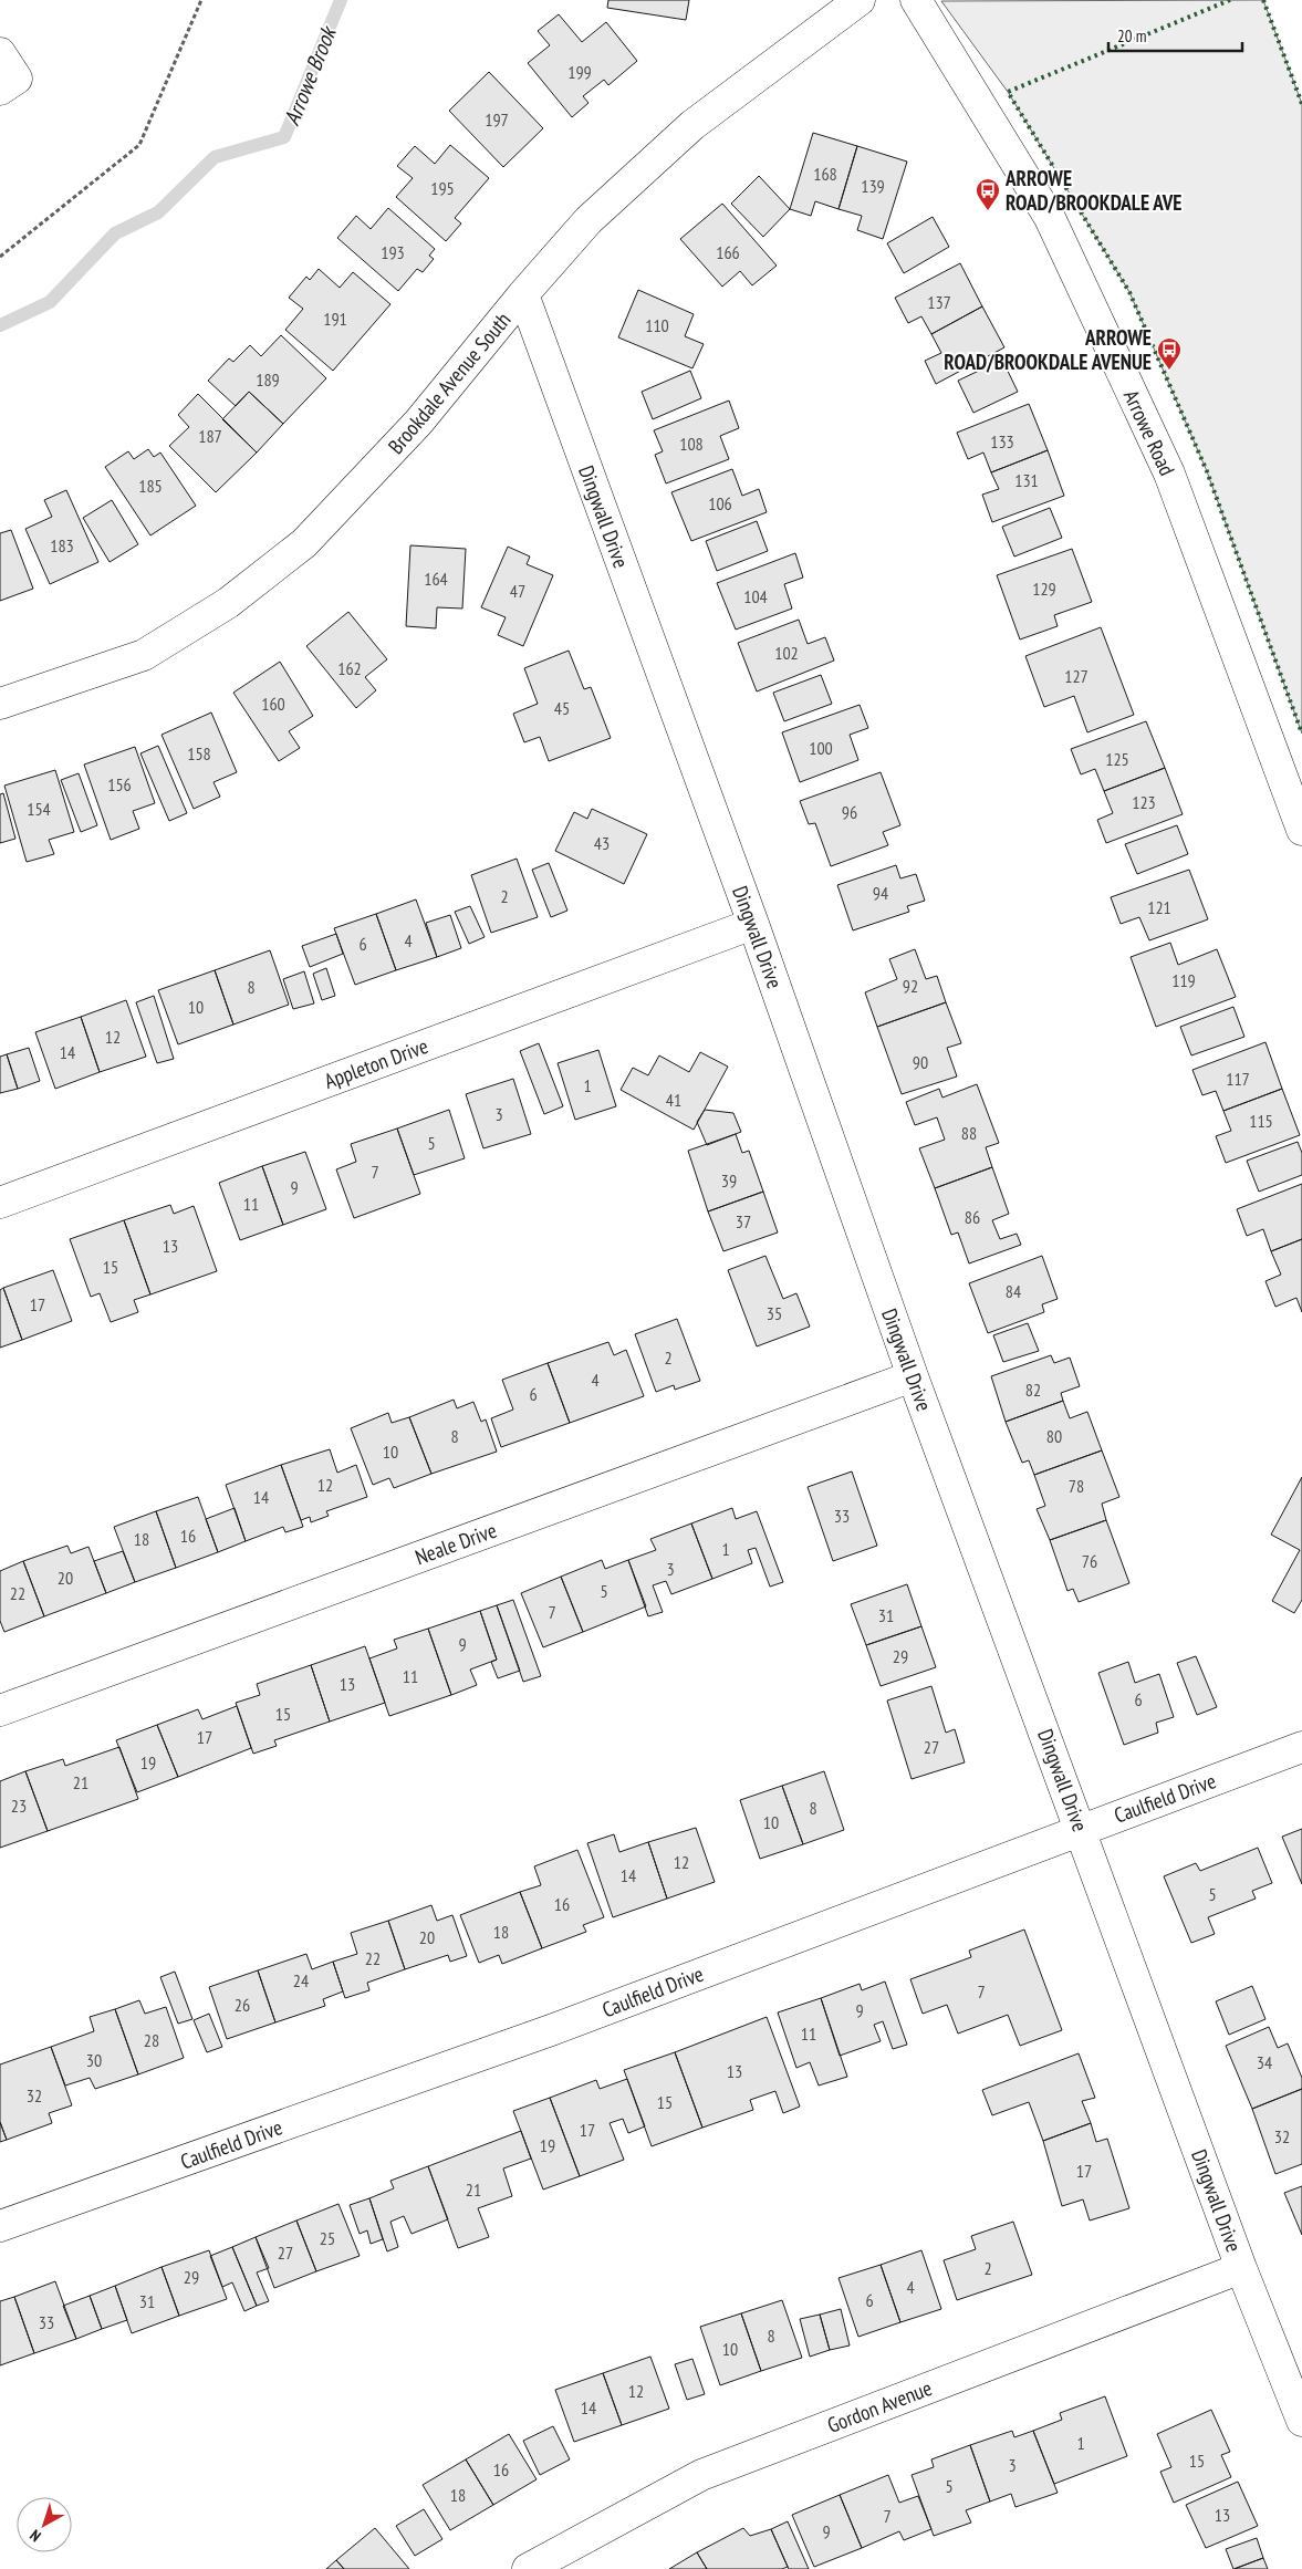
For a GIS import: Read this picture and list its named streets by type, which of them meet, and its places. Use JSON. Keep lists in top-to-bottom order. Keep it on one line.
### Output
{"streets":{"street":["Brookdale Avenue South","Arrowe Road","Dingwall Drive","Appleton Drive","Neale Drive","Caulfield Drive","Gordon Avenue"]},"crossings":[["Brookdale Avenue South","Dingwall Drive"],["Dingwall Drive","Appleton Drive"],["Dingwall Drive","Neale Drive"],["Dingwall Drive","Caulfield Drive"],["Dingwall Drive","Gordon Avenue"]],"water":["Arrowe Brook"],"places":{"bus stop":["ARROWE ROAD/BROOKDALE AVE","ARROWE ROAD/BROOKDALE AVENUE"]},"house_numbers":["199","197","168","139","195","193","166","137","191","110","189","187","133","108","131","185","106","183","164","129","47","104","102","162","127","160","45","100","158","125","156","123","154","96","43","94","2","121","4","6","119","92","8","10","12","14","90","117","1","41","3","115","88","5","7","39","9","11","86","37","13","15","84","17","35","2","4","82","6","8","80","10","12","78","14","33","16","18","1","76","3","20","5","22","7","31","9","29","11","13","6","15","17","27","19","21","23","8","10","12","14","5","16","18","20","22","24","7","26","9","11","28","30","34","13","32","15","17","32","19","17","21","25","27","2","29","4","6","31","33","8","10","12","14","1","15","3","16","5","18","13","7","9"],"scale_bar":"20 m","north":"bottom left"}
